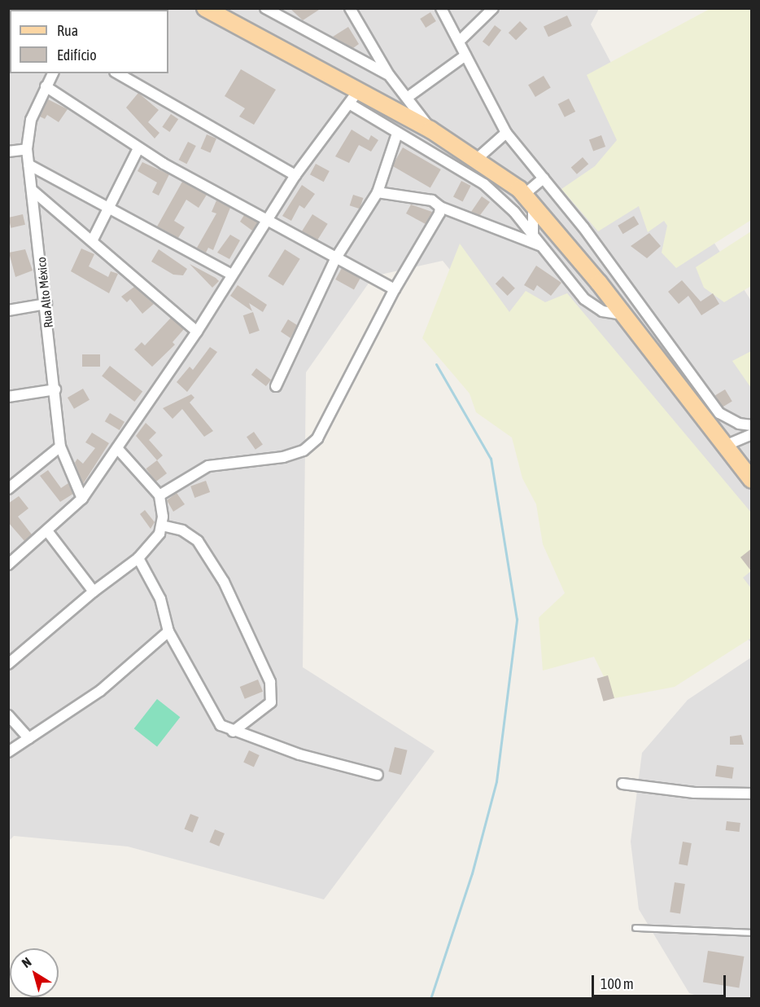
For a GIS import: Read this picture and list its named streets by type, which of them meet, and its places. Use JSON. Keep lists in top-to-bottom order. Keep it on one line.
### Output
{"streets":{"street":["Rua Alto México"]},"legend":["Rua","Edifício"],"scale_bar":"100 m","north":"top left"}
